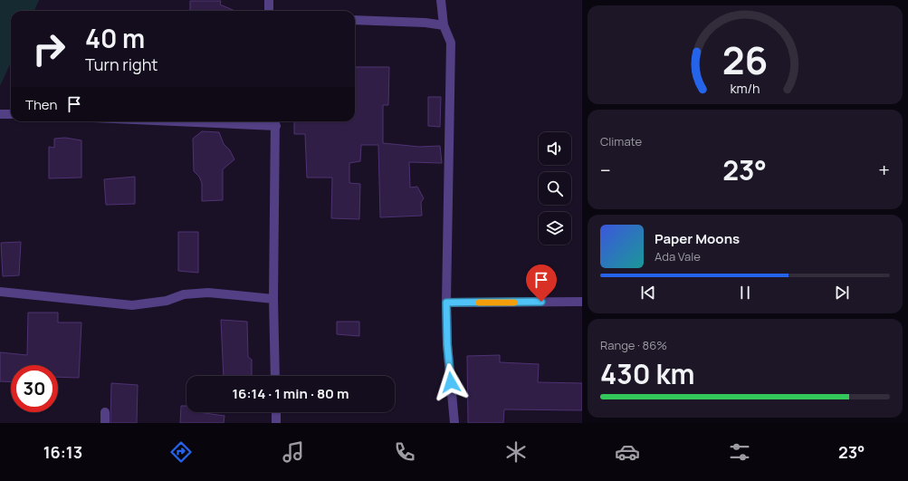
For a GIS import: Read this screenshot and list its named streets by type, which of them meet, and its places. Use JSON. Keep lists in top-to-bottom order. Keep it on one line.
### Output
{"page":{"turn":["40 m","Turn right"],"then":"Then","tile":["Climate",["Range · 86%","430 km"]],"heat":["−","23°","+"],"song":["Paper Moons","Ada Vale"],"limit":"30","trip":"16:14 · 1 min · 80 m","tabs":["16:13","23°"],"gauge":["26","km/h"]}}
